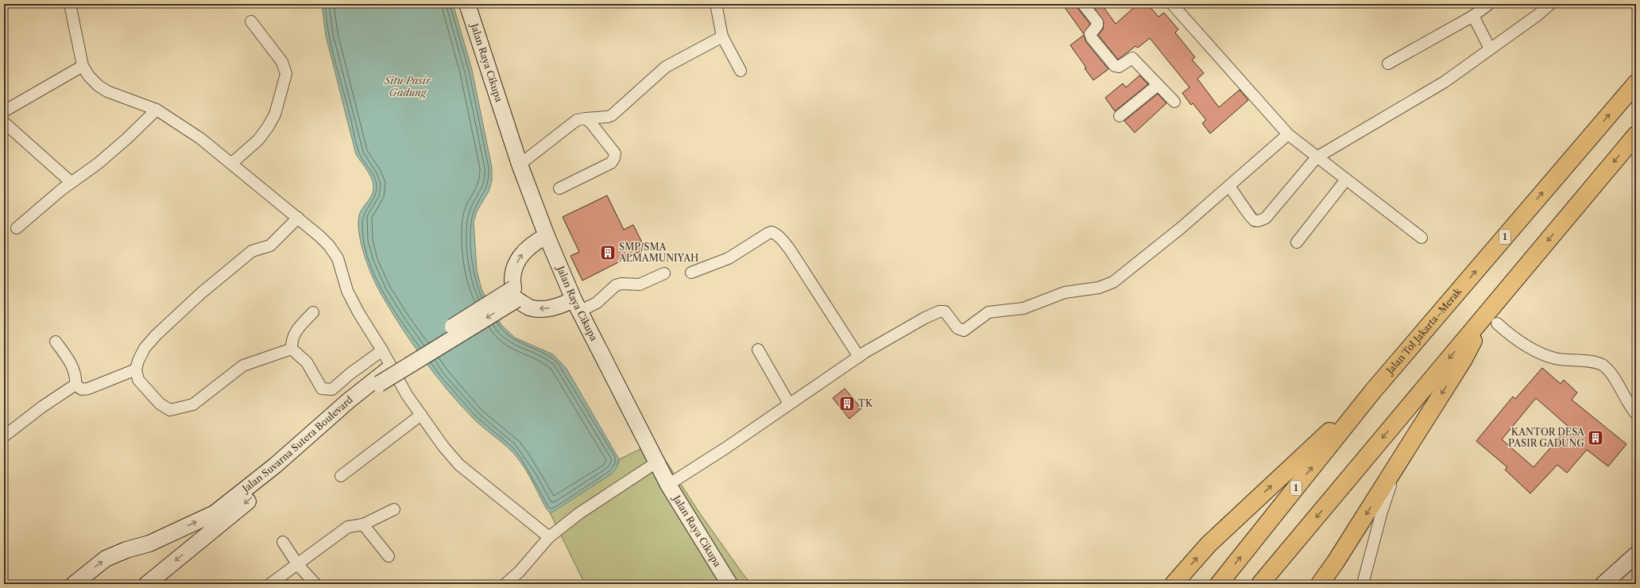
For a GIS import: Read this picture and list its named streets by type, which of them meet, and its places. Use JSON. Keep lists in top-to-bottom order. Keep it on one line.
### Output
{"streets":{"highway":["1","Jalan Tol Jakarta–Merak"],"street":["Jalan Raya Cikupa","Jalan Suvarna Sutera Boulevard"]},"water":["Situ Pasir Gadung"],"places":{"building":["SMP/SMA ALMAMUNIYAH","TK","KANTOR DESA PASIR GADUNG"]}}
